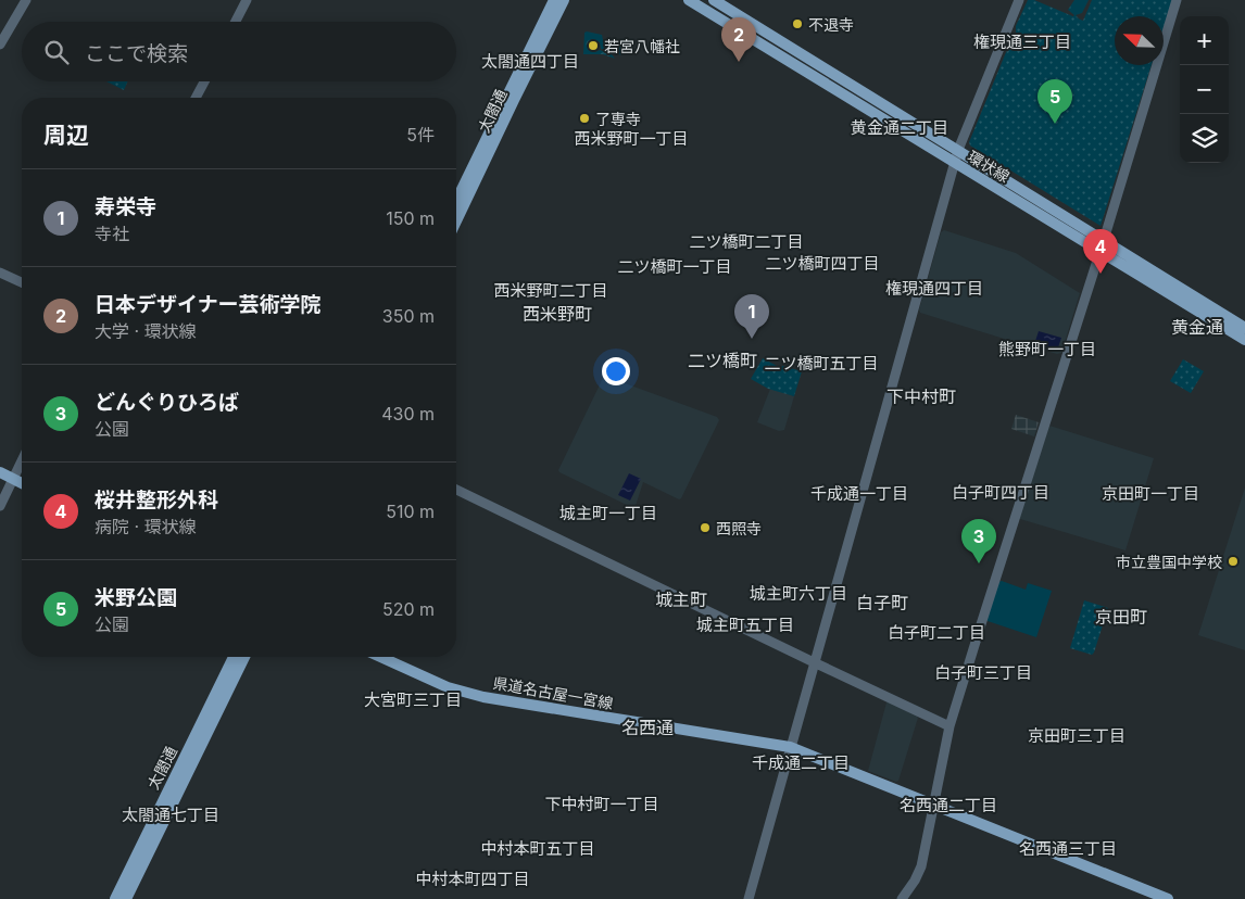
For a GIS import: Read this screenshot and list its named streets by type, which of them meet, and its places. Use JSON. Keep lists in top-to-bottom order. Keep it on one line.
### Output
{"streets":{"main road":["太閤通","環状線","県道名古屋一宮線"]},"districts":["権現通三丁目","太閤通四丁目","黄金通二丁目","西米野町一丁目","二ツ橋町二丁目","二ツ橋町四丁目","二ツ橋町一丁目","権現通四丁目","西米野町二丁目","西米野町","黄金通","熊野町一丁目","二ツ橋町","二ツ橋町五丁目","下中村町","白子町四丁目","千成通一丁目","京田町一丁目","城主町一丁目","城主町六丁目","城主町","白子町","京田町","城主町五丁目","白子町二丁目","白子町三丁目","大宮町三丁目","名西通","京田町三丁目","千成通二丁目","下中村町一丁目","名西通二丁目","太閤通七丁目","中村本町五丁目","名西通三丁目","中村本町四丁目"],"places":["不退寺","若宮八幡社","了専寺","西照寺","市立豊国中学校"],"north":"top left","page":{"map_buttons":["+","−"],"pins":["2","5","4","1","3"],"search":"ここで検索","heading":["周辺","5件"],"list":[{"mark":"1","name":"寿栄寺","note":"寺社","value":"150 m"},{"mark":"2","name":"日本デザイナー芸術学院","note":"大学 · 環状線","value":"350 m"},{"mark":"3","name":"どんぐりひろば","note":"公園","value":"430 m"},{"mark":"4","name":"桜井整形外科","note":"病院 · 環状線","value":"510 m"},{"mark":"5","name":"米野公園","note":"公園","value":"520 m"}]}}
